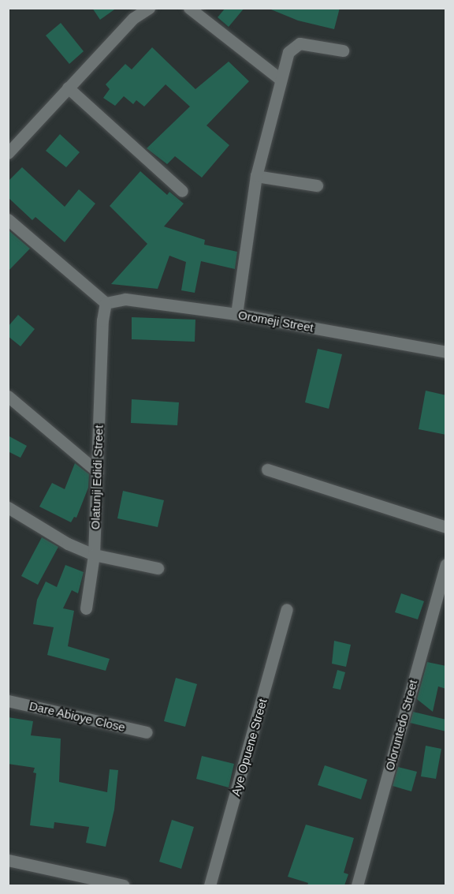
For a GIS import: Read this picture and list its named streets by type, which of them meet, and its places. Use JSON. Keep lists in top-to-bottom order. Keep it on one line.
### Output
{"streets":{"street":["Oromeji Street","Olatunji Edidi Street","Dare Abioye Close","Oloruntedo Street","Aye Opuene Street"]},"crossings":[["Oromeji Street","Olatunji Edidi Street"]]}
